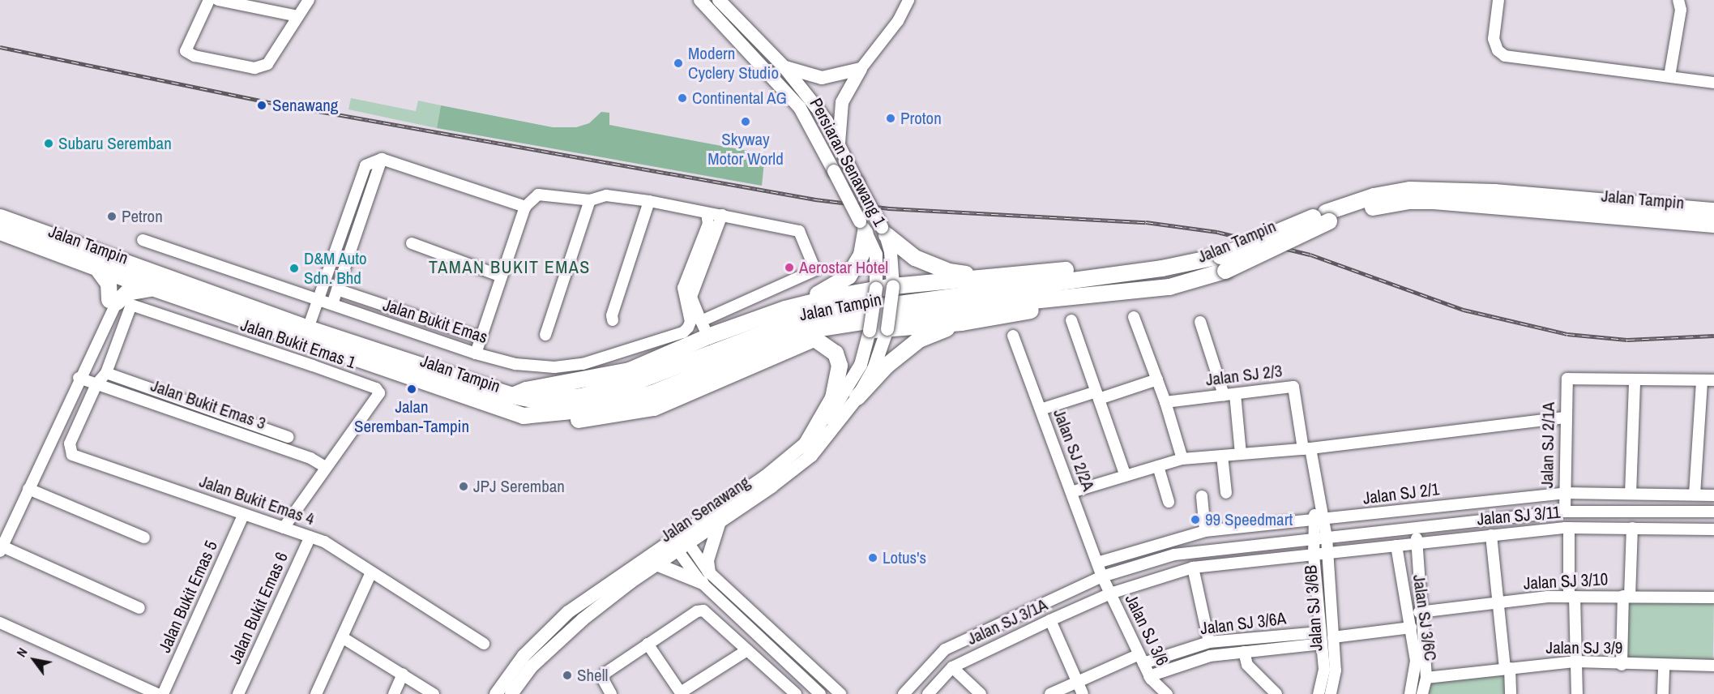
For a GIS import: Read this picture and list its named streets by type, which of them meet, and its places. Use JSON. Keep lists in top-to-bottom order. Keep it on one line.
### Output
{"streets":{"highway":["Jalan Tampin"],"main road":["Persiaran Senawang 1","Jalan Senawang"],"street":["Jalan Bukit Emas","Jalan Bukit Emas 1","Jalan SJ 2/3","Jalan Bukit Emas 3","Jalan SJ 2/1A","Jalan SJ 2/2A","Jalan SJ 2/1","Jalan Bukit Emas 4","Jalan SJ 3/11","Jalan SJ 3/10","Jalan Bukit Emas 5","Jalan Bukit Emas 6","Jalan SJ 3/6B","Jalan SJ 3/6C","Jalan SJ 3/1A","Jalan SJ 3/6A","Jalan SJ 3/6","Jalan SJ 3/9"]},"crossings":[["Persiaran Senawang 1","Jalan Senawang"],["Jalan Bukit Emas 1","Jalan Bukit Emas 3"],["Jalan Bukit Emas 1","Jalan Bukit Emas 4"],["Jalan Bukit Emas 3","Jalan Bukit Emas 4"],["Jalan SJ 2/1A","Jalan SJ 2/1"],["Jalan SJ 2/2A","Jalan SJ 2/1"],["Jalan SJ 2/2A","Jalan SJ 3/6"],["Jalan SJ 2/1","Jalan SJ 3/6B"],["Jalan Bukit Emas 4","Jalan Bukit Emas 5"],["Jalan Bukit Emas 4","Jalan Bukit Emas 6"],["Jalan SJ 3/11","Jalan SJ 3/6B"],["Jalan SJ 3/11","Jalan SJ 3/6C"],["Jalan SJ 3/11","Jalan SJ 3/1A"],["Jalan SJ 3/1A","Jalan SJ 3/6"],["Jalan SJ 3/6A","Jalan SJ 3/6"]],"districts":["TAMAN BUKIT EMAS"],"places":["Modern Cyclery Studio","Continental AG","Senawang","Proton","Skyway Motor World","Subaru Seremban","Petron","Aerostar Hotel","D&M Auto Sdn. Bhd","Jalan Seremban-Tampin","JPJ Seremban","99 Speedmart","Lotus's","Shell"],"north":"top left"}
